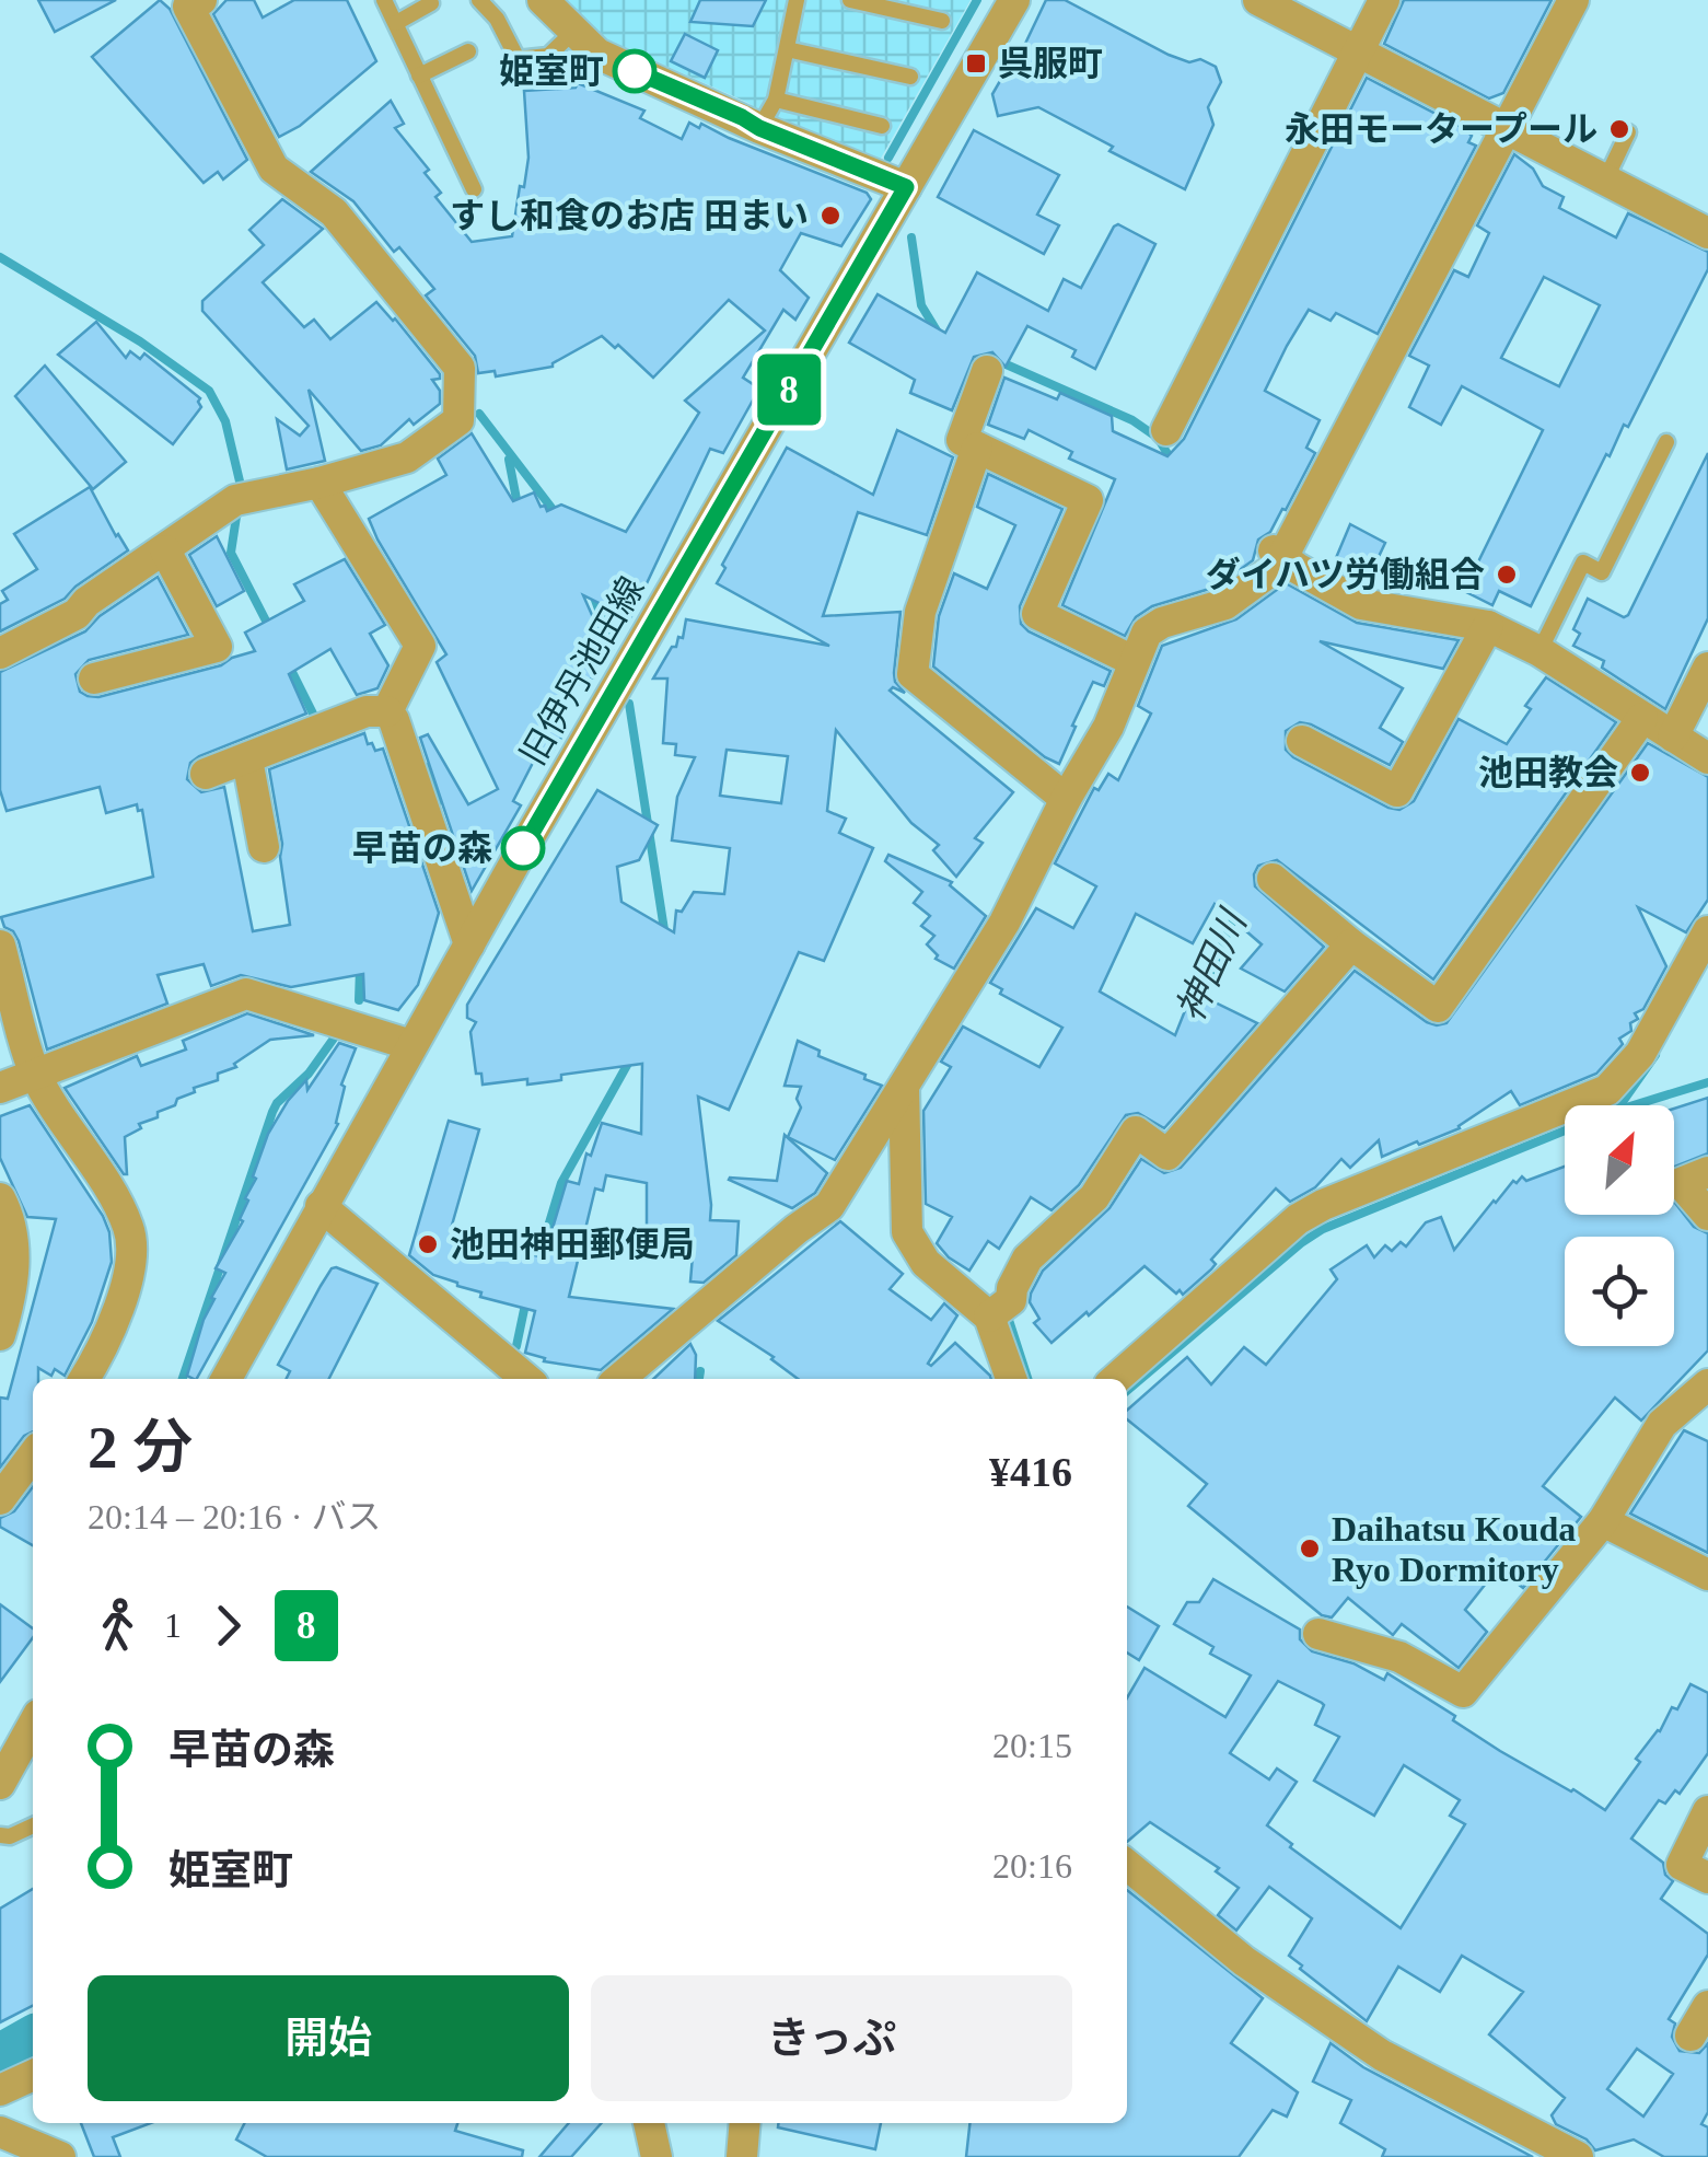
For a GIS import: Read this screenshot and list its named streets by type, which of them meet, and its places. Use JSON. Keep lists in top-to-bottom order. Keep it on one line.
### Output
{"streets":{"street":["旧伊丹池田線"]},"water":["神田川"],"places":{"transit":["呉服町"],"other":["姫室町","永田モータープール","すし和食のお店 田まい","ダイハツ労働組合","池田教会","早苗の森","池田神田郵便局","Daihatsu Kouda Ryo Dormitory"]},"lines":["bus line 8"],"north":"top right","page":{"on_map":"8","heading":["2 分","20:14 – 20:16 · バス","¥416"],"legs":["1","8"],"list":[{"name":"早苗の森","value":"20:15"},{"name":"姫室町","value":"20:16"}],"buttons":["開始","きっぷ"]}}
